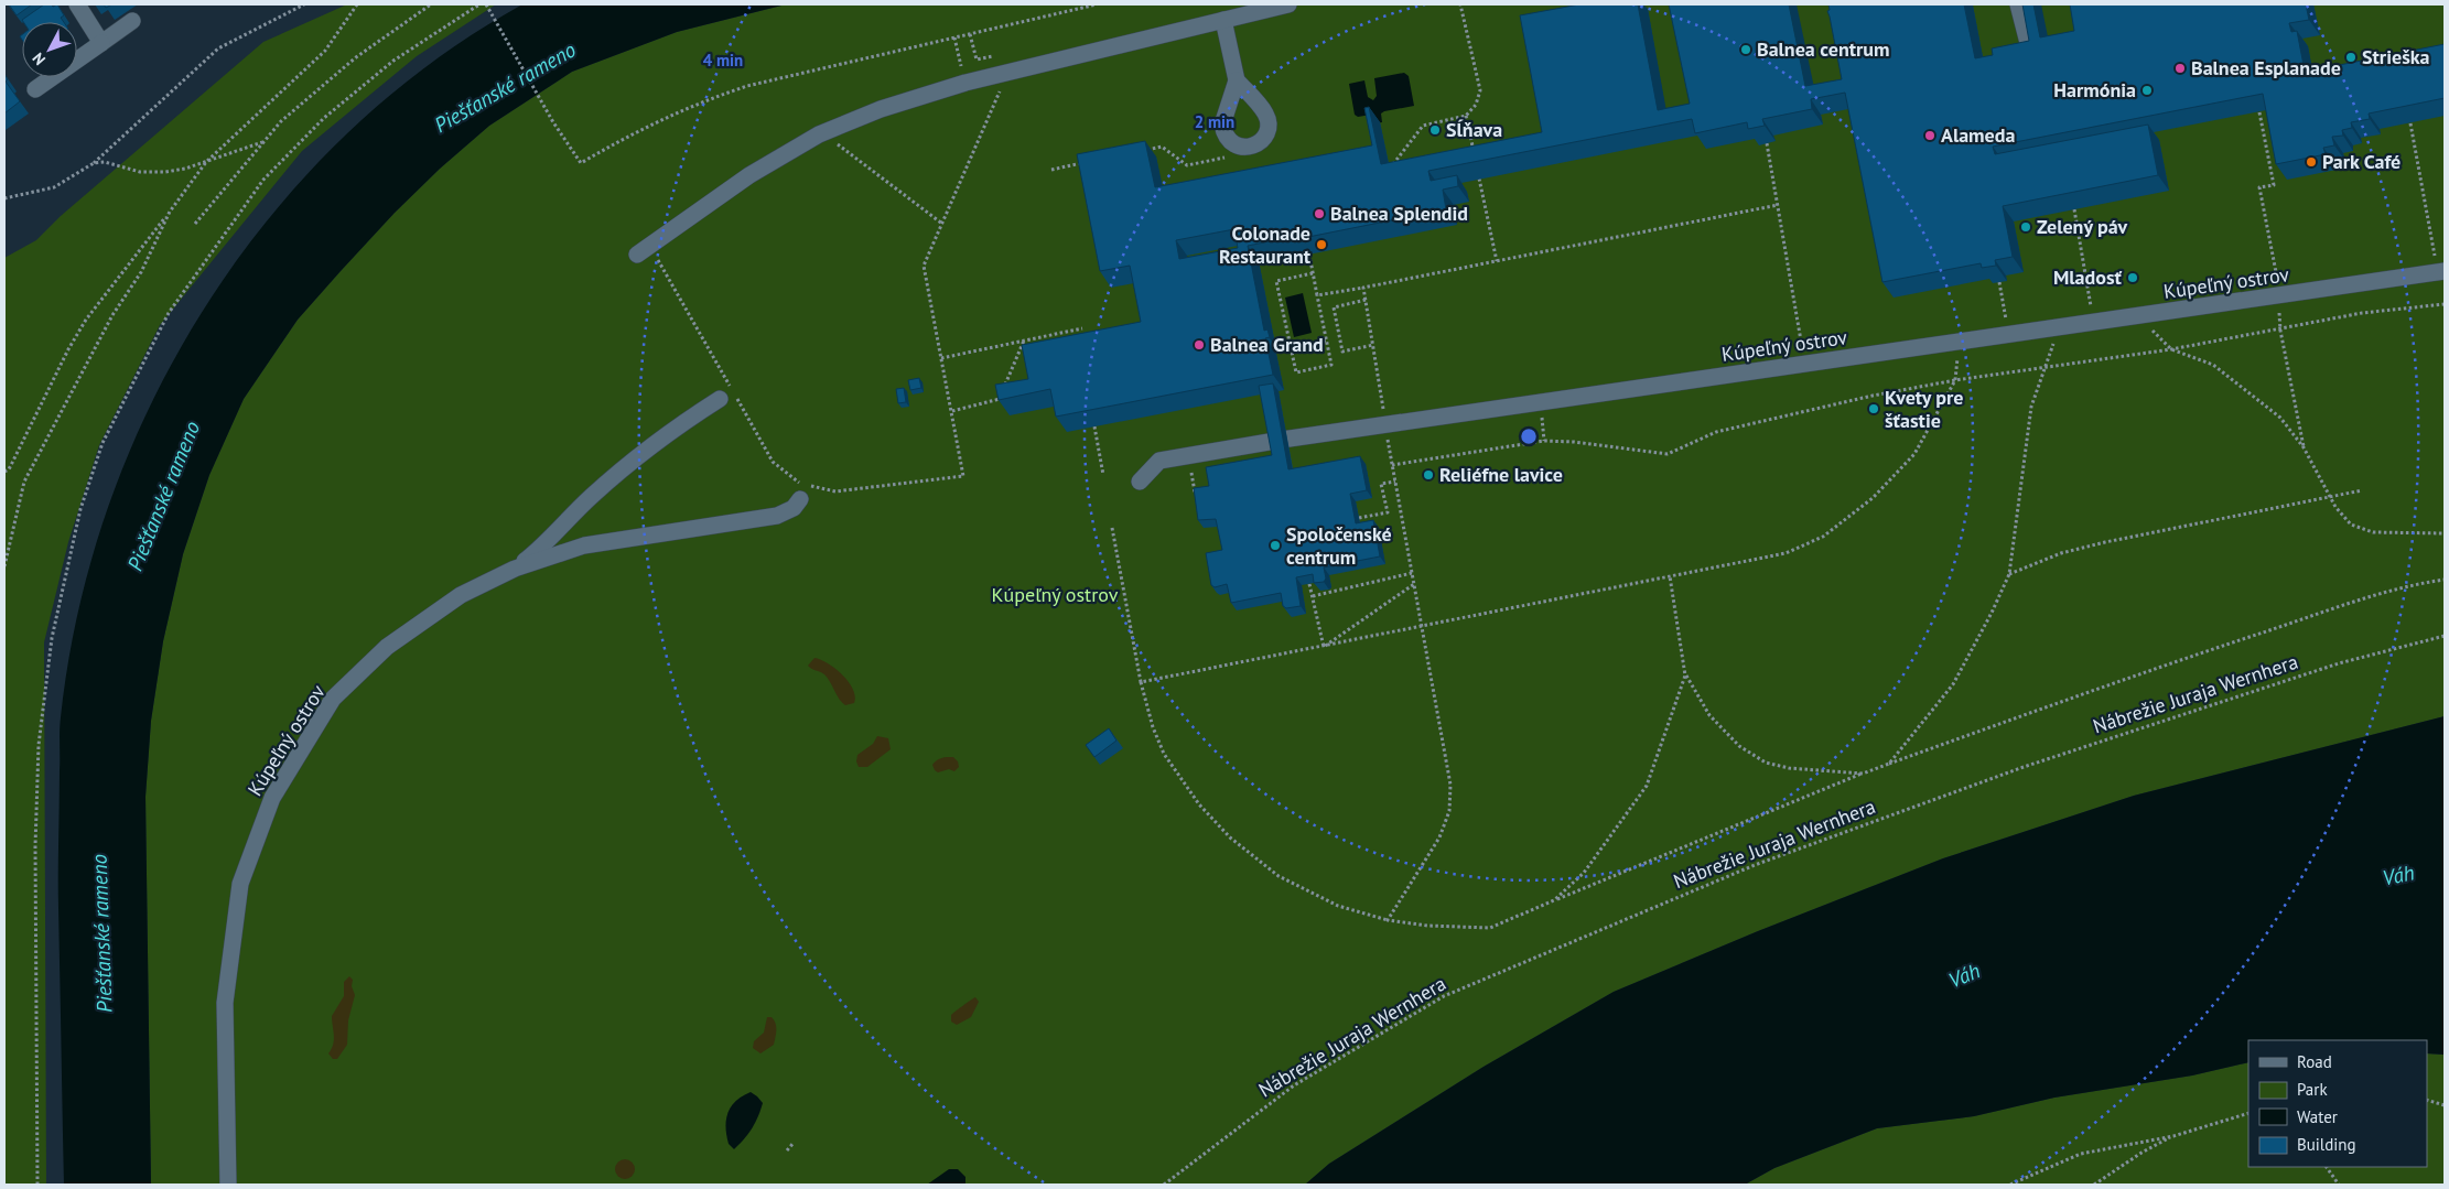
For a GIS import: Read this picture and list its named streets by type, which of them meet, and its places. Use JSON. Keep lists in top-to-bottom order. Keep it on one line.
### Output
{"streets":{"street":["Kúpeľný ostrov"],"path":["Nábrežie Juraja Wernhera"]},"water":["Piešťanské rameno","Váh"],"parks":["Kúpeľný ostrov"],"places":["Balnea centrum","Strieška","Balnea Esplanade","Harmónia","Sĺňava","Alameda","Park Café","Balnea Splendid","Zelený páv","Colonade Restaurant","Mladosť","Balnea Grand","Kvety pre šťastie","Reliéfne lavice","Spoločenské centrum"],"legend":["Road","Park","Water","Building"],"north":"bottom left","rings":["4 min","2 min"]}
